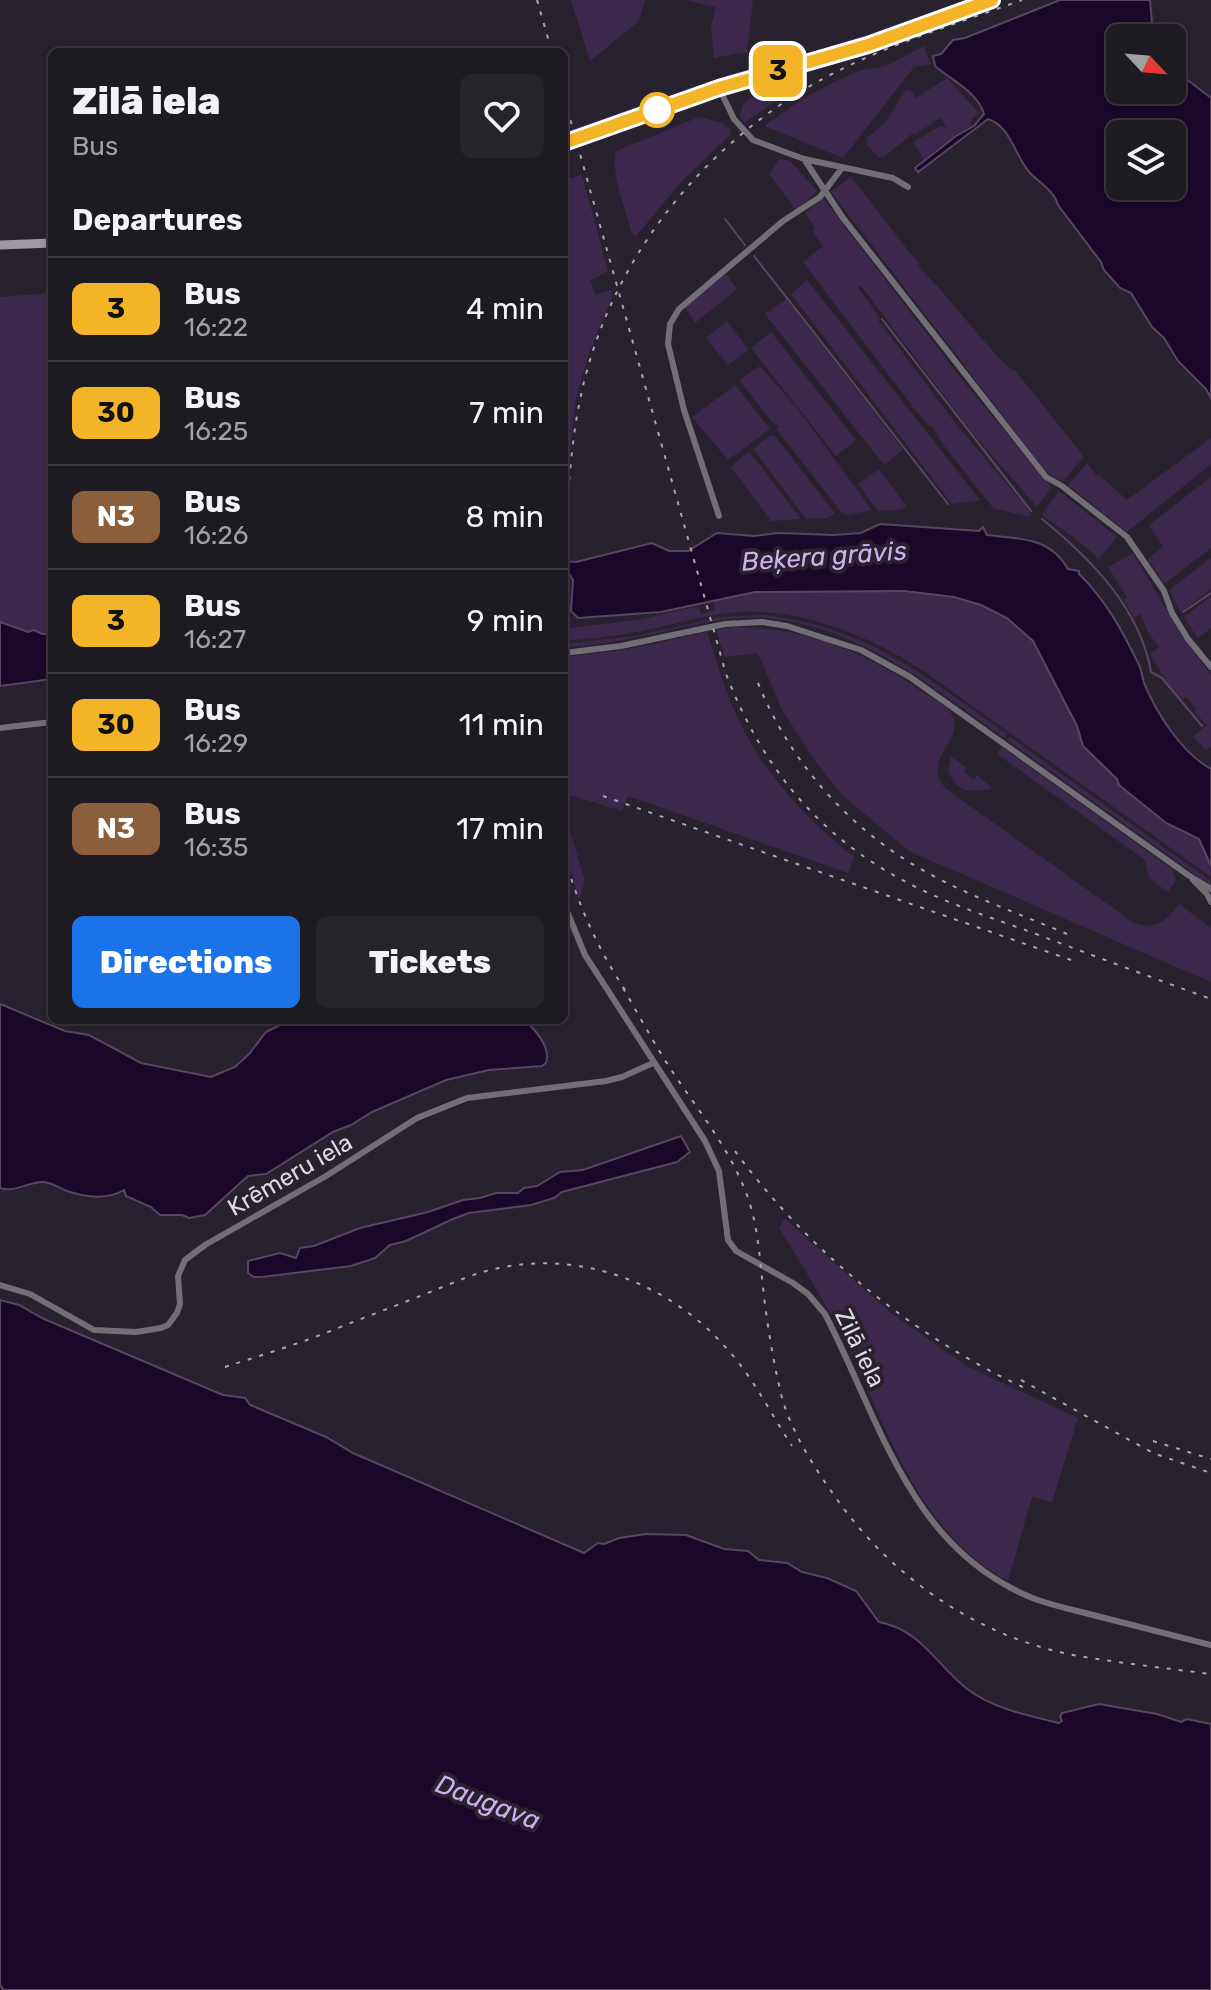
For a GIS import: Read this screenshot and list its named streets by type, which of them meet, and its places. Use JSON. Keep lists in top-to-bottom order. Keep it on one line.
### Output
{"streets":{"street":["Krēmeru iela","Zilā iela"]},"crossings":[["Krēmeru iela","Zilā iela"]],"water":["Beķera grāvis","Daugava"],"lines":["bus line 3"],"north":"bottom right","page":{"on_map":"3","heading":[["Zilā iela","Bus"],"Departures"],"list":[{"mark":"3","name":"Bus","note":"16:22","value":"4 min"},{"mark":"30","name":"Bus","note":"16:25","value":"7 min"},{"mark":"N3","name":"Bus","note":"16:26","value":"8 min"},{"mark":"3","name":"Bus","note":"16:27","value":"9 min"},{"mark":"30","name":"Bus","note":"16:29","value":"11 min"},{"mark":"N3","name":"Bus","note":"16:35","value":"17 min"}],"buttons":["Directions","Tickets"]}}
